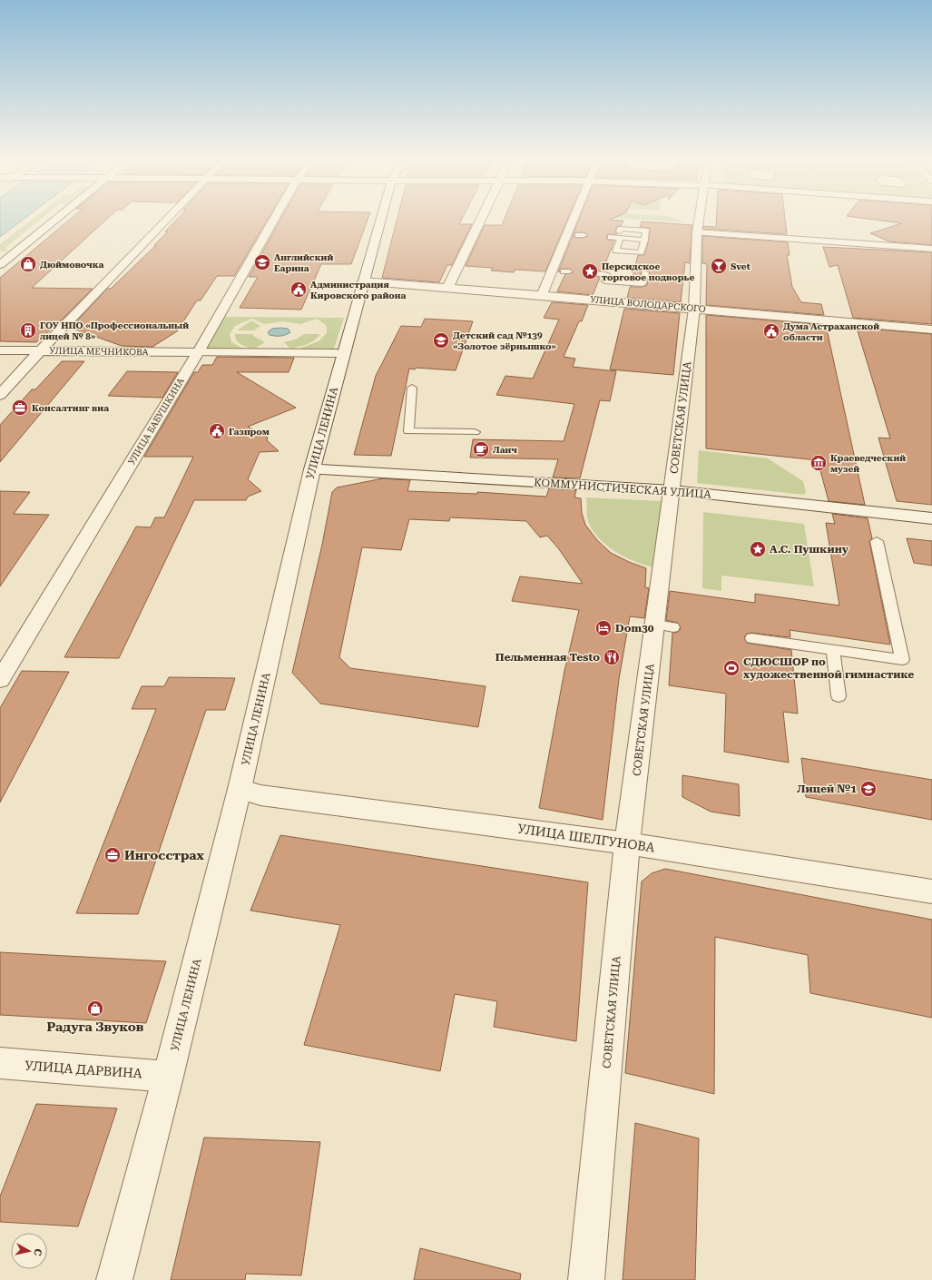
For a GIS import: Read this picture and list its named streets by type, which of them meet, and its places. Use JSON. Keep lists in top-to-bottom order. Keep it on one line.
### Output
{"streets":{"street":["УЛИЦА ВОЛОДАРСКОГО","УЛИЦА МЕЧНИКОВА","СОВЕТСКАЯ УЛИЦА","УЛИЦА БАБУШКИНА","УЛИЦА ЛЕНИНА","КОММУНИСТИЧЕСКАЯ УЛИЦА","УЛИЦА ШЕЛГУНОВА","УЛИЦА ДАРВИНА"]},"crossings":[["УЛИЦА ВОЛОДАРСКОГО","СОВЕТСКАЯ УЛИЦА"],["УЛИЦА ВОЛОДАРСКОГО","УЛИЦА ЛЕНИНА"],["УЛИЦА МЕЧНИКОВА","УЛИЦА БАБУШКИНА"],["СОВЕТСКАЯ УЛИЦА","КОММУНИСТИЧЕСКАЯ УЛИЦА"],["СОВЕТСКАЯ УЛИЦА","УЛИЦА ШЕЛГУНОВА"],["УЛИЦА ЛЕНИНА","КОММУНИСТИЧЕСКАЯ УЛИЦА"],["УЛИЦА ЛЕНИНА","УЛИЦА ШЕЛГУНОВА"],["УЛИЦА ЛЕНИНА","УЛИЦА ДАРВИНА"]],"places":{"school or university":["Английский Еарина","Детский сад №139 «Золотое зёрнышко»","Лицей №1"],"shop":["Дюймовочка","Радуга Звуков"],"bar":["Svet"],"place":["Персидское торговое подворье","А.С. Пушкину"],"public building":["Администрация Кировского района","Дума Астраханской области","Газпром"],"building":["ГОУ НПО «Профессиональный лицей № 8»"],"office":["Консалтинг виа","Ингосстрах"],"cafe":["Ланч"],"museum":["Краеведческий музей"],"hotel":["Dom30"],"restaurant":["Пельменная Testo"],"sports":["СДЮСШОР по художественной гимнастике"]},"north":"right"}
